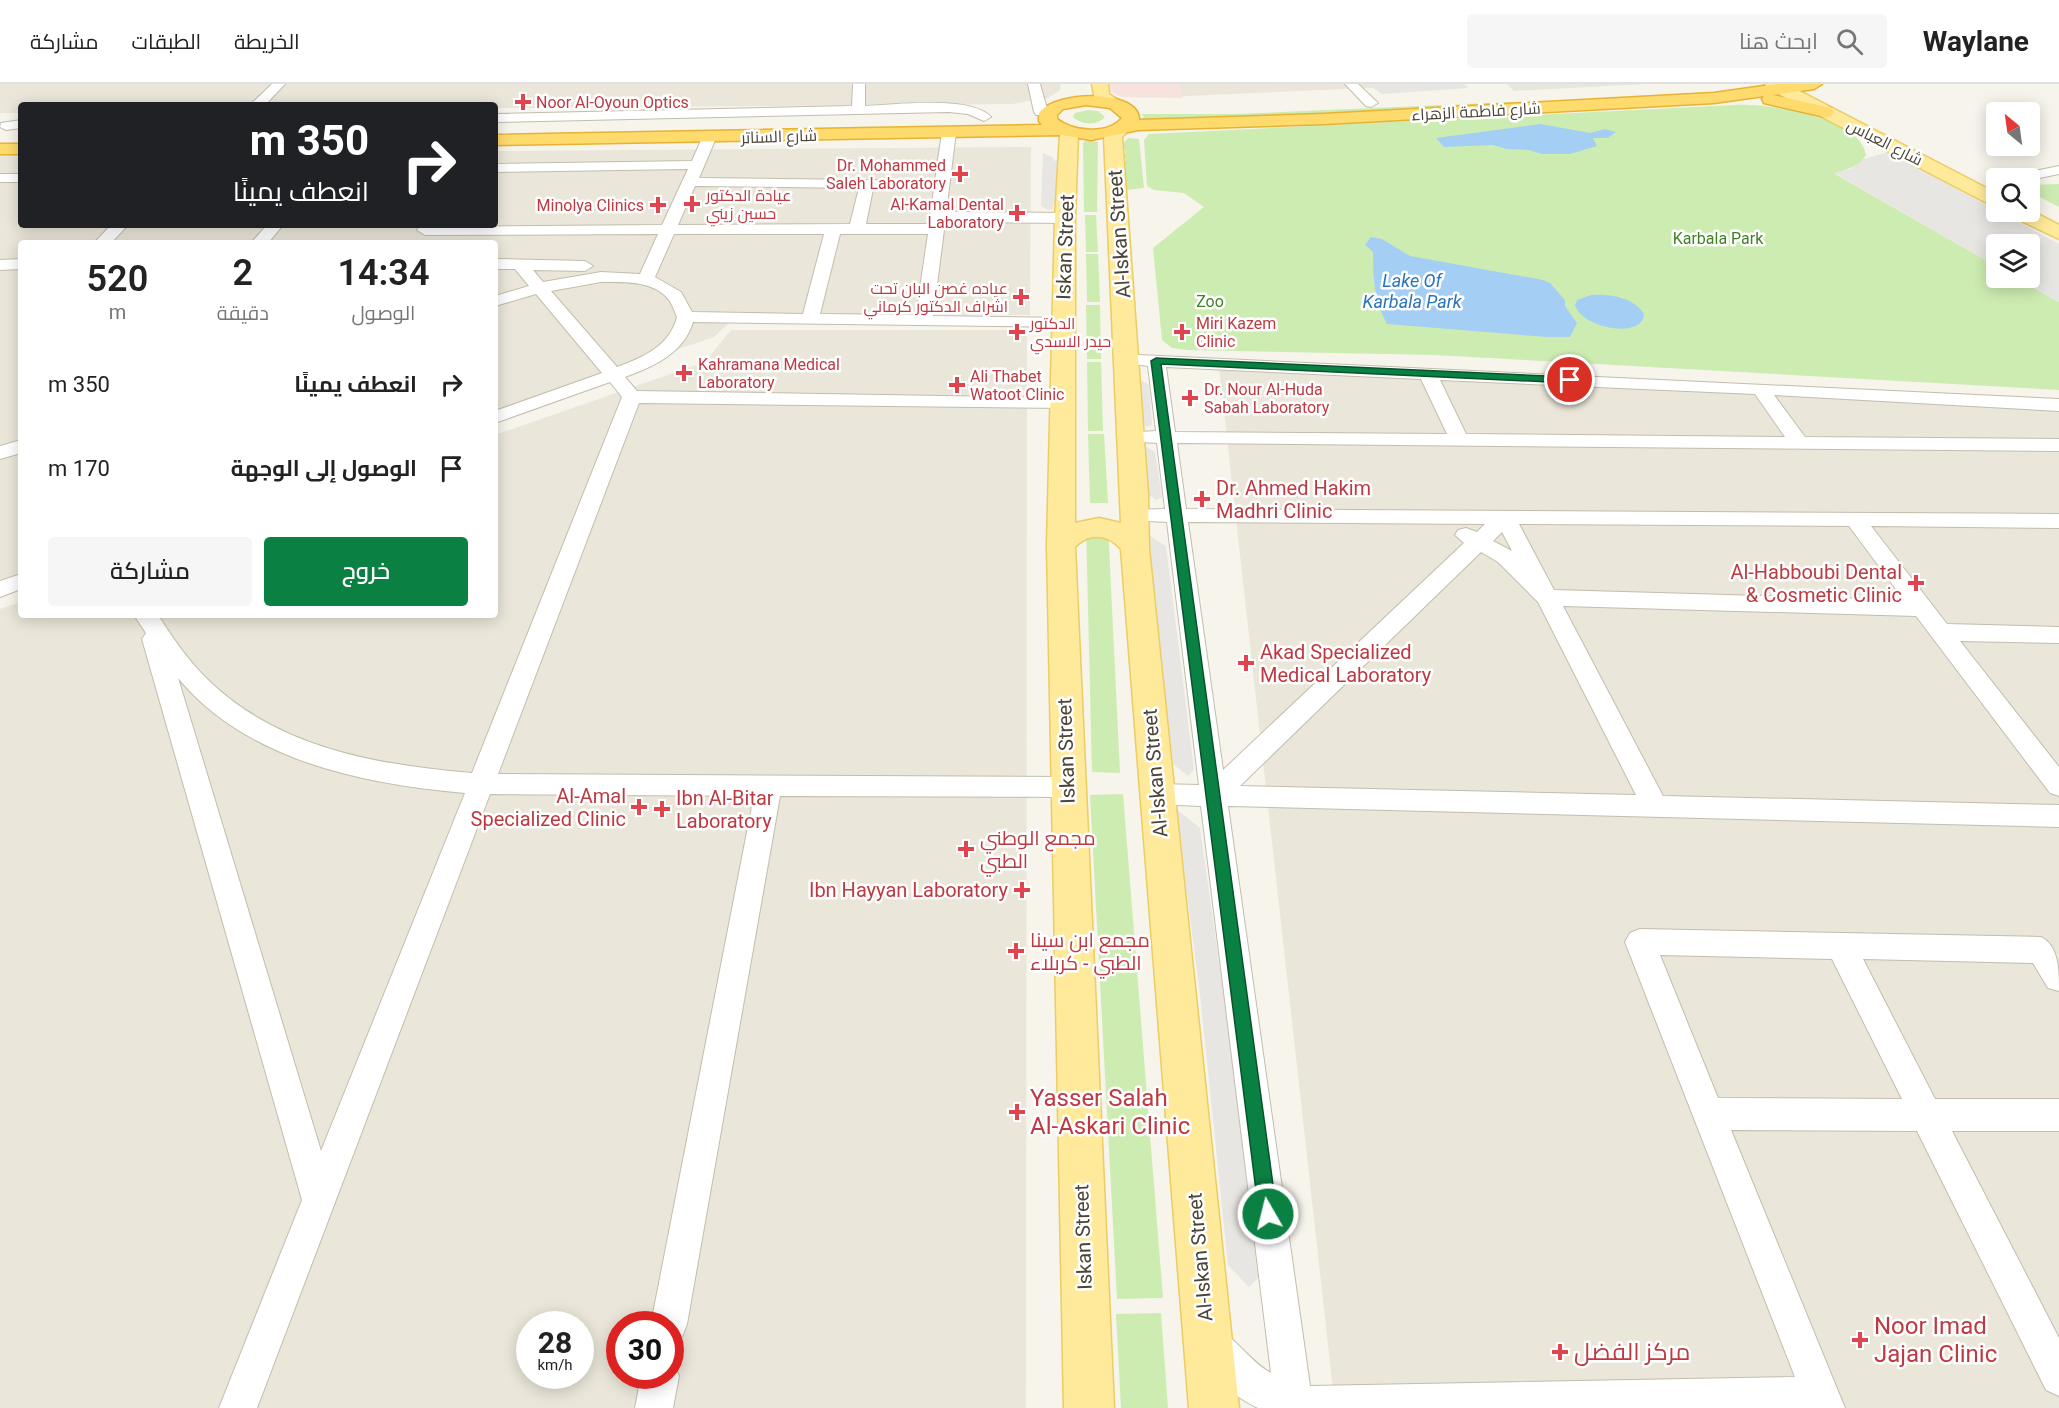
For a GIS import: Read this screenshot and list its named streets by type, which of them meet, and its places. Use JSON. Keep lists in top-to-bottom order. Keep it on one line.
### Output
{"streets":{"highway":["شارع فاطمة الزهراء","شارع السناتر"],"main road":["شارع العباس","Al-Iskan Street","Iskan Street"]},"crossings":[["شارع فاطمة الزهراء","شارع السناتر"],["شارع فاطمة الزهراء","شارع العباس"],["شارع فاطمة الزهراء","Al-Iskan Street"],["شارع فاطمة الزهراء","Iskan Street"],["شارع السناتر","Iskan Street"]],"water":["Lake Of Karbala Park"],"parks":["Karbala Park","Zoo"],"places":{"health":["Noor Al-Oyoun Optics","Dr. Mohammed Saleh Laboratory","عيادة الدكتور حسين زيني","Minolya Clinics","Al-Kamal Dental Laboratory","عياده غصن البان تحت اشراف الدكتور كرماني","الدكتور حيدر الاسدي","Miri Kazem Clinic","Kahramana Medical Laboratory","Ali Thabet Watoot Clinic","Dr. Nour Al-Huda Sabah Laboratory","Dr. Ahmed Hakim Madhri Clinic","Al-Habboubi Dental & Cosmetic Clinic","Akad Specialized Medical Laboratory","Al-Amal Specialized Clinic","Ibn Al-Bitar Laboratory","مجمع الوطني الطبي","Ibn Hayyan Laboratory","مجمع ابن سينا الطبي - كربلاء","Yasser Salah Al-Askari Clinic","Noor Imad Jajan Clinic","مركز الفضل"]},"north":"top left","page":{"header":"Waylane","search":"ابحث هنا","nav":["الخريطة","الطبقات","مشاركة"],"turn":["350 m","انعطف يمينًا"],"eta":["14:34","الوصول","2","دقيقة","520","m"],"list":[{"name":"انعطف يمينًا","value":"350 m"},{"name":"الوصول إلى الوجهة","value":"170 m"}],"buttons":["خروج","مشاركة"],"speed":"28 km/h","limit":"30"}}
